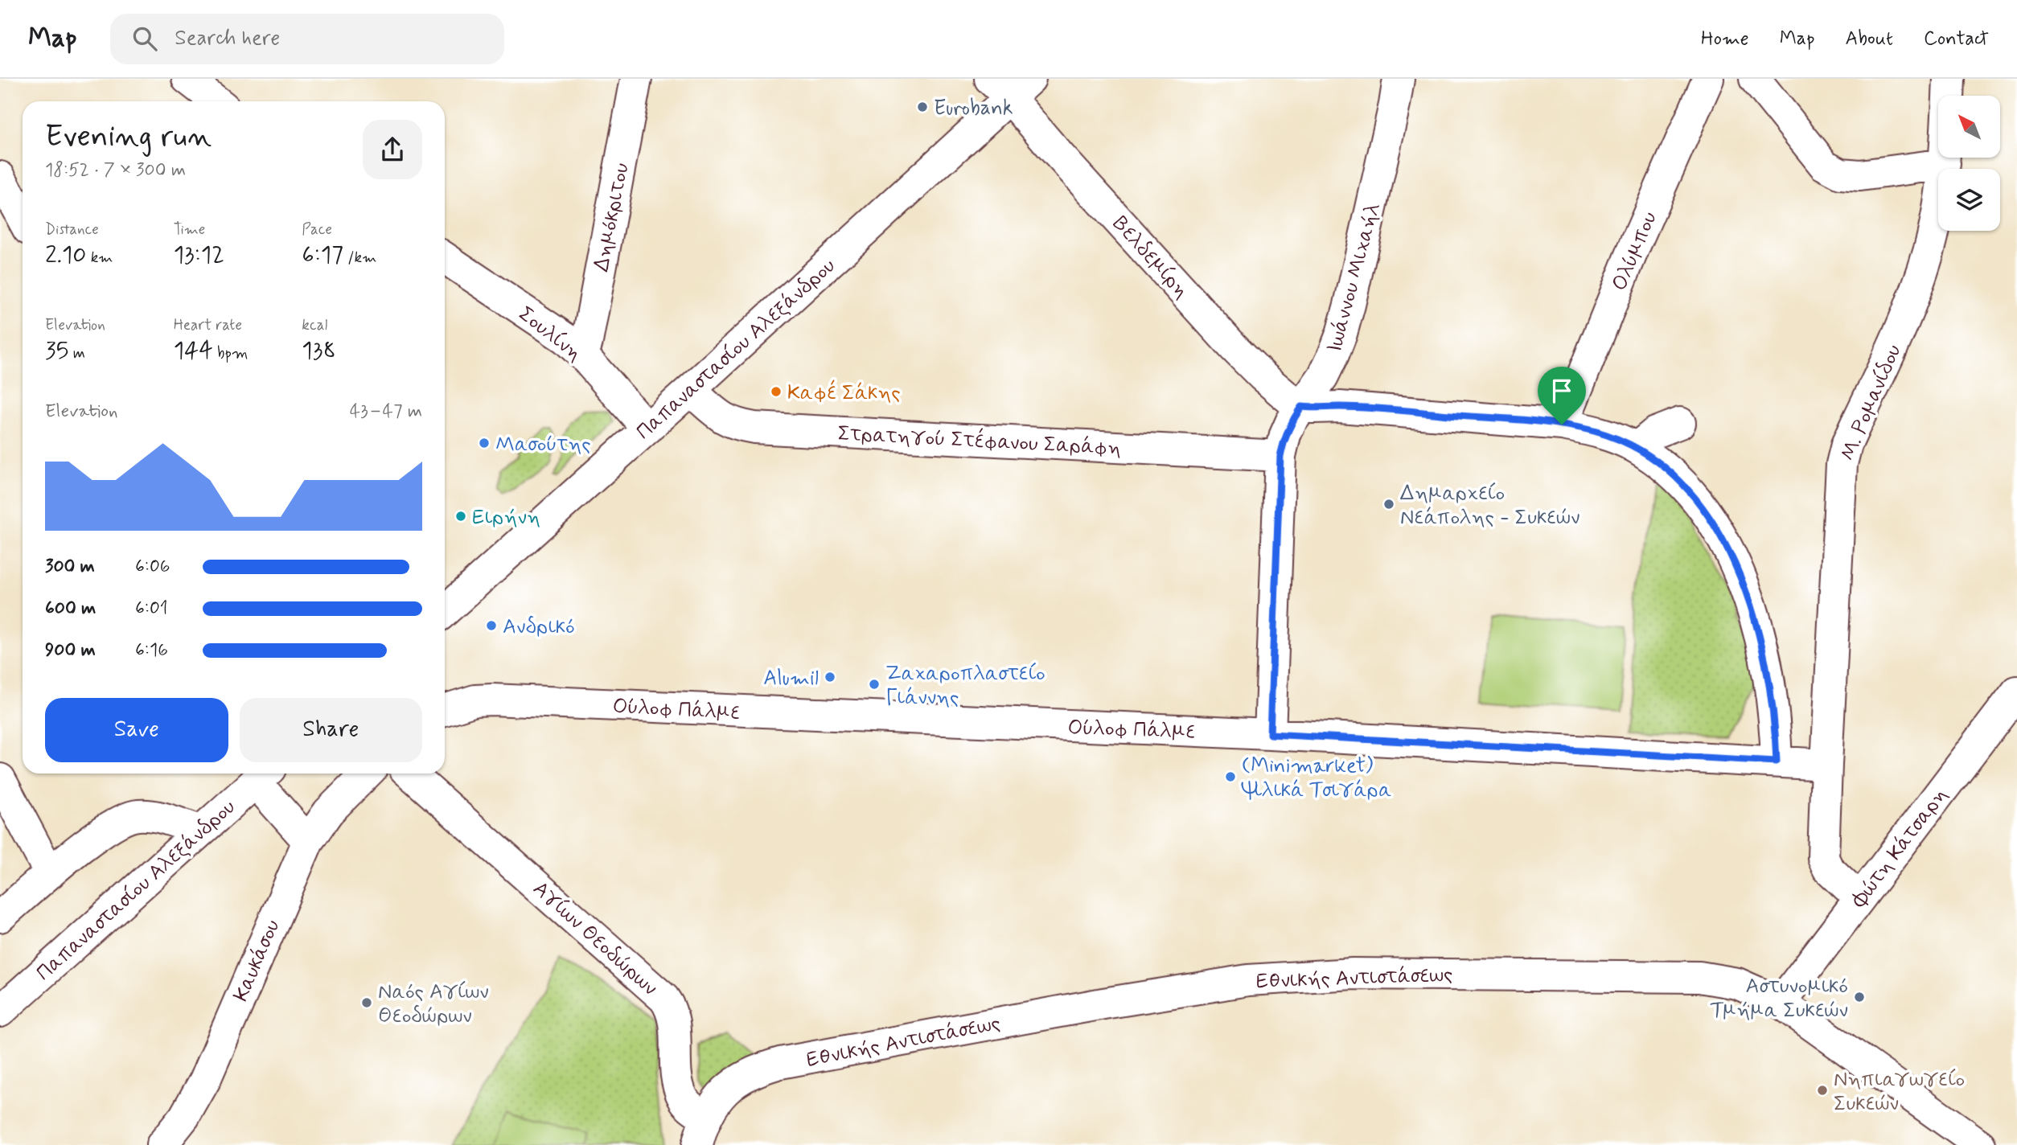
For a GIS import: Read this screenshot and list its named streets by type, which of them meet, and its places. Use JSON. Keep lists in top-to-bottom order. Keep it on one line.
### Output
{"streets":{"street":["Δημόκριτου","Ολύμπου","Βελδεμίρη","Ιωάννου Μιχαήλ","Σουλίνη","Παπαναστασίου Αλεξάνδρου","Μ. Ρομανίδου","Στρατηγού Στέφανου Σαράφη","Ούλοφ Πάλμε","Φώτη Κάτσαρη","Αγίων Θεοδώρων","Καυκάσου","Εθνικής Αντιστάσεως"]},"crossings":[["Δημόκριτου","Σουλίνη"],["Βελδεμίρη","Ιωάννου Μιχαήλ"],["Βελδεμίρη","Παπαναστασίου Αλεξάνδρου"],["Ιωάννου Μιχαήλ","Στρατηγού Στέφανου Σαράφη"],["Ιωάννου Μιχαήλ","Ούλοφ Πάλμε"],["Σουλίνη","Παπαναστασίου Αλεξάνδρου"],["Παπαναστασίου Αλεξάνδρου","Στρατηγού Στέφανου Σαράφη"],["Μ. Ρομανίδου","Ούλοφ Πάλμε"],["Μ. Ρομανίδου","Φώτη Κάτσαρη"],["Φώτη Κάτσαρη","Εθνικής Αντιστάσεως"],["Αγίων Θεοδώρων","Εθνικής Αντιστάσεως"]],"places":["Eurobank","Καφέ Σάκης","Μασούτης","Δημαρχείο Νεάπολης - Συκεών","Ειρήνη","Ανδρικό","Alumil","Ζαχαροπλαστείο Γιάννης","(Minimarket) Ψιλικά Τσιγάρα","Αστυνομικό Τμήμα Συκεών","Ναός Αγίων Θεοδώρων","Νηπιαγωγείο Συκεών"],"north":"top left","page":{"header":"Map","search":"Search here","nav":["Home","Map","About","Contact"],"heading":["Evening run","18:52 · 7 × 300 m"],"stats":[["Distance","2.10 km"],["Time","13:12"],["Pace","6:17 /km"],["Elevation","35 m"],["Heart rate","144 bpm"],["kcal","138"]],"chart":["Elevation","43–47 m"],"list":[{"name":"300 m","note":"6:06"},{"name":"600 m","note":"6:01"},{"name":"900 m","note":"6:16"}],"buttons":["Save","Share"]}}
